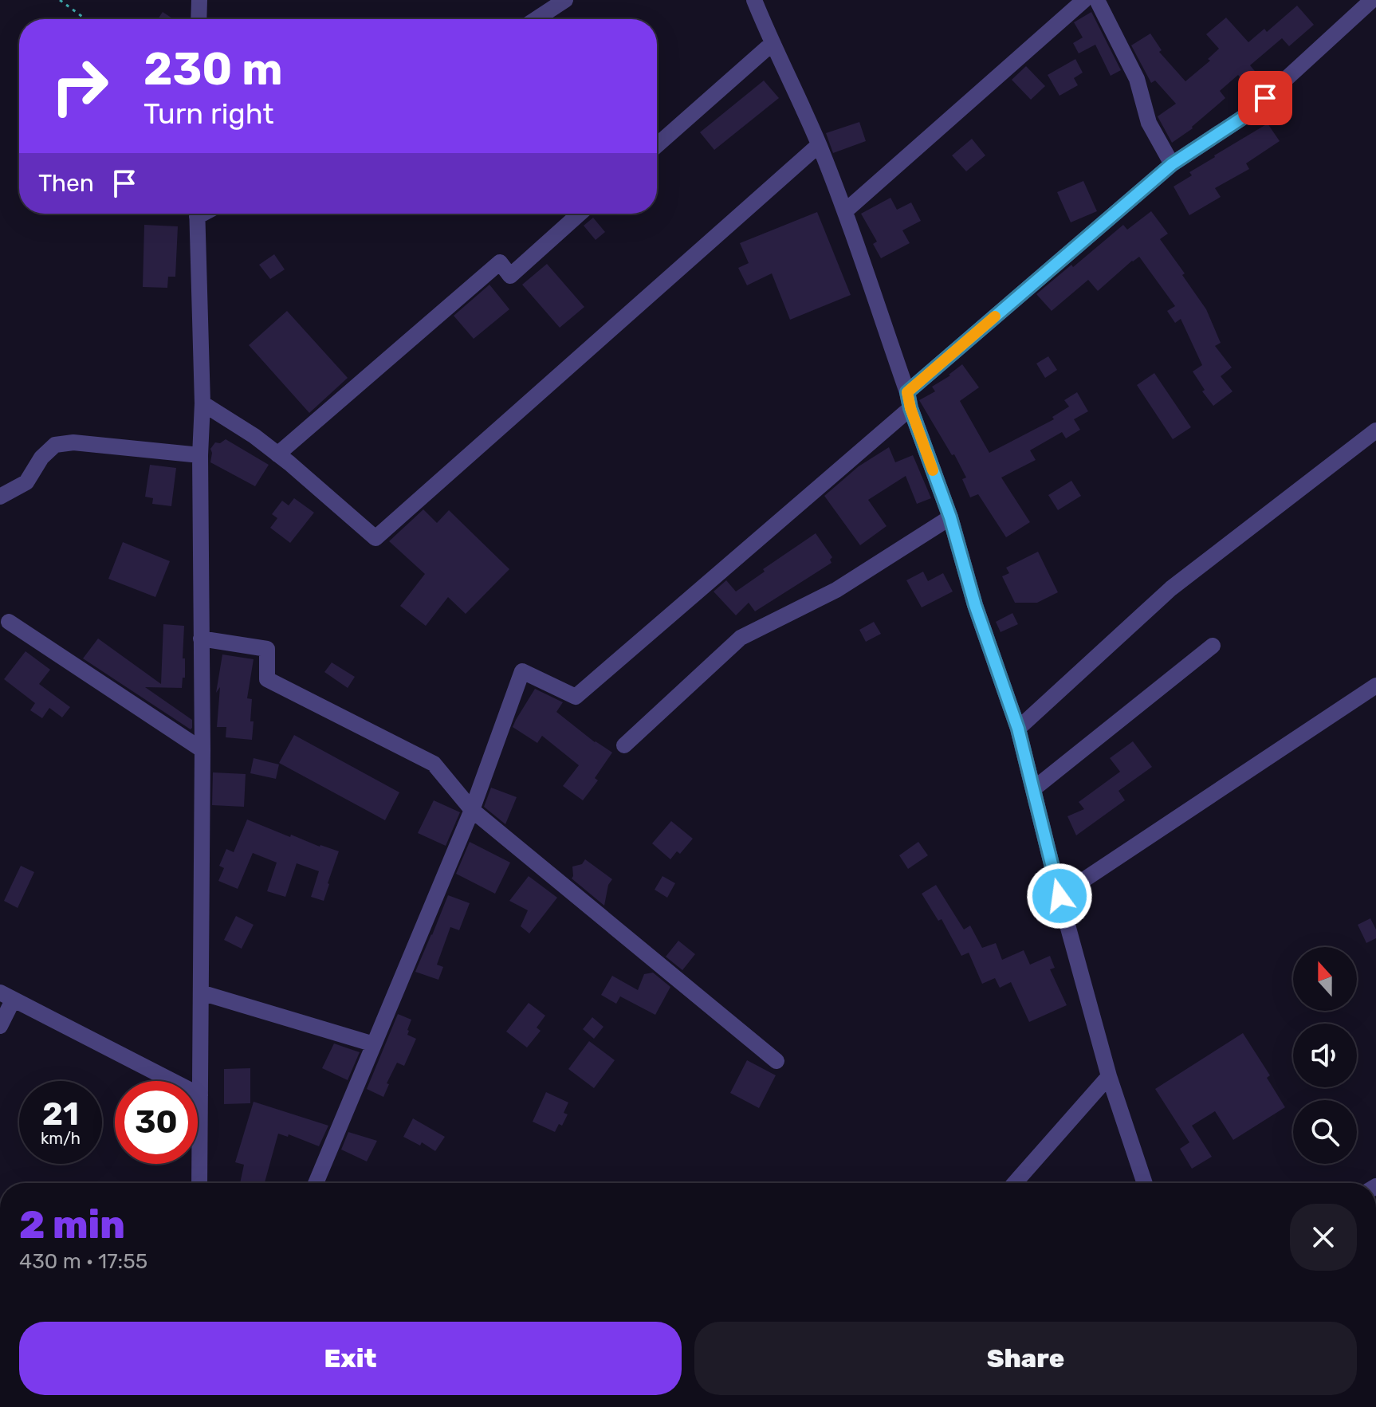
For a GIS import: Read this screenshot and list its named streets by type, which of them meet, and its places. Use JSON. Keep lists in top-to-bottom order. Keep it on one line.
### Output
{"north":"top","page":{"turn":["230 m","Turn right"],"then":"Then","speed":"21 km/h","limit":"30","heading":["2 min","430 m · 17:55"],"buttons":["Exit","Share"]}}
